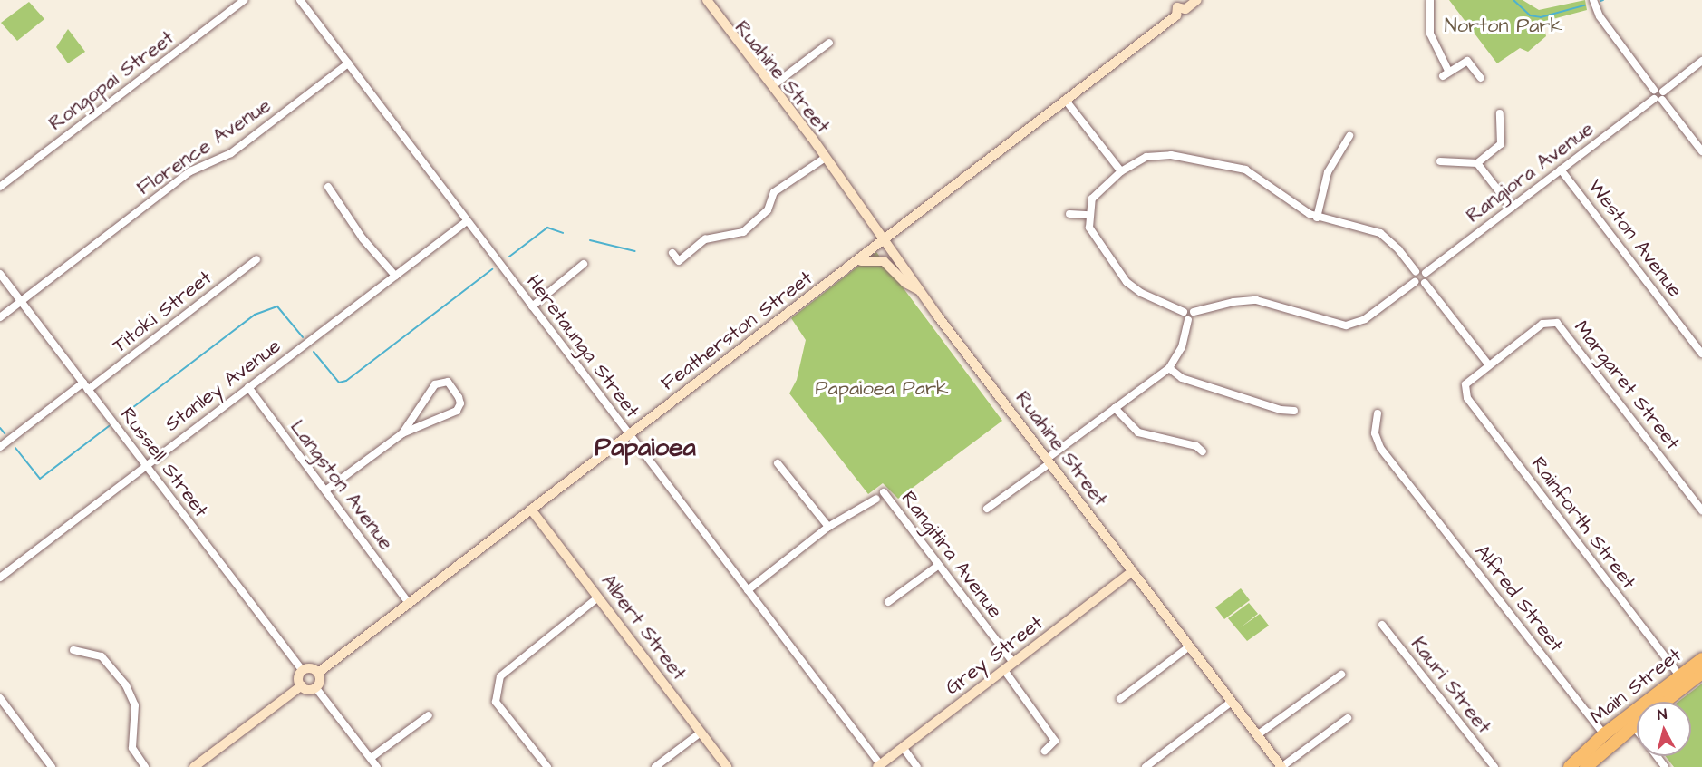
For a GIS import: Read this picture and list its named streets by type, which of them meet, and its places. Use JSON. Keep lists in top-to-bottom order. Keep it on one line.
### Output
{"streets":{"highway":["Main Street"],"main road":["Ruahine Street","Featherston Street","Albert Street","Grey Street"],"street":["Rongopai Street","Florence Avenue","Rangiora Avenue","Weston Avenue","Titoki Street","Heretaunga Street","Stanley Avenue","Margaret Street","Russell Street","Langston Avenue","Rainforth Street","Rangitira Avenue","Alfred Street","Kauri Street"]},"crossings":[["Ruahine Street","Featherston Street"],["Ruahine Street","Grey Street"],["Florence Avenue","Heretaunga Street"],["Florence Avenue","Russell Street"],["Rangiora Avenue","Weston Avenue"],["Titoki Street","Russell Street"],["Featherston Street","Heretaunga Street"],["Featherston Street","Russell Street"],["Featherston Street","Langston Avenue"],["Featherston Street","Albert Street"],["Heretaunga Street","Stanley Avenue"],["Heretaunga Street","Grey Street"],["Stanley Avenue","Russell Street"],["Stanley Avenue","Langston Avenue"],["Margaret Street","Rainforth Street"],["Rainforth Street","Main Street"],["Rangitira Avenue","Grey Street"],["Alfred Street","Main Street"]],"districts":["Papaioea"],"parks":["Norton Park","Papaioea Park"],"north":"top"}
